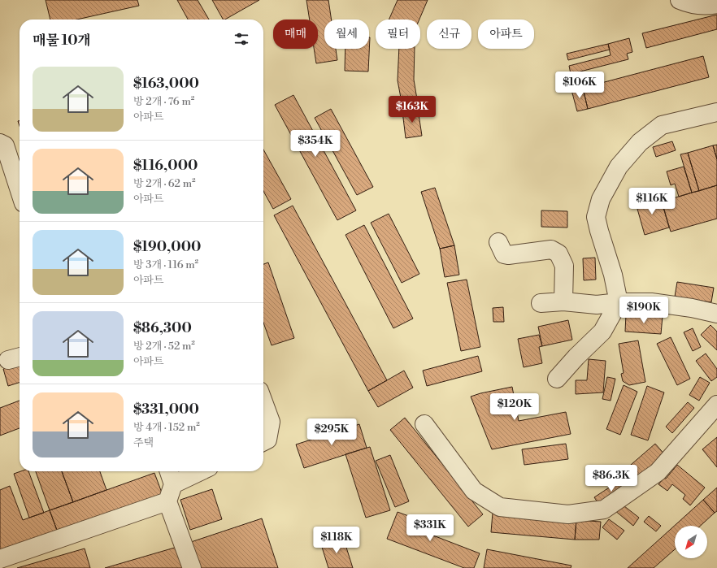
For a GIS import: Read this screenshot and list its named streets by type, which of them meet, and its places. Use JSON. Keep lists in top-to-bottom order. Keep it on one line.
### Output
{"north":"bottom left","page":{"chip":["매매","월세","필터","신규","아파트"],"heading":"매물 10개","list":[{"name":"$163,000","note":"방 2개 · 76 m² · 아파트"},{"name":"$116,000","note":"방 2개 · 62 m² · 아파트"},{"name":"$190,000","note":"방 3개 · 116 m² · 아파트"},{"name":"$86,300","note":"방 2개 · 52 m² · 아파트"},{"name":"$331,000","note":"방 4개 · 152 m² · 주택"}],"price":["$106K","$163K","$354K","$116K","$190K","$120K","$295K","$86.3K","$331K","$118K"]}}
